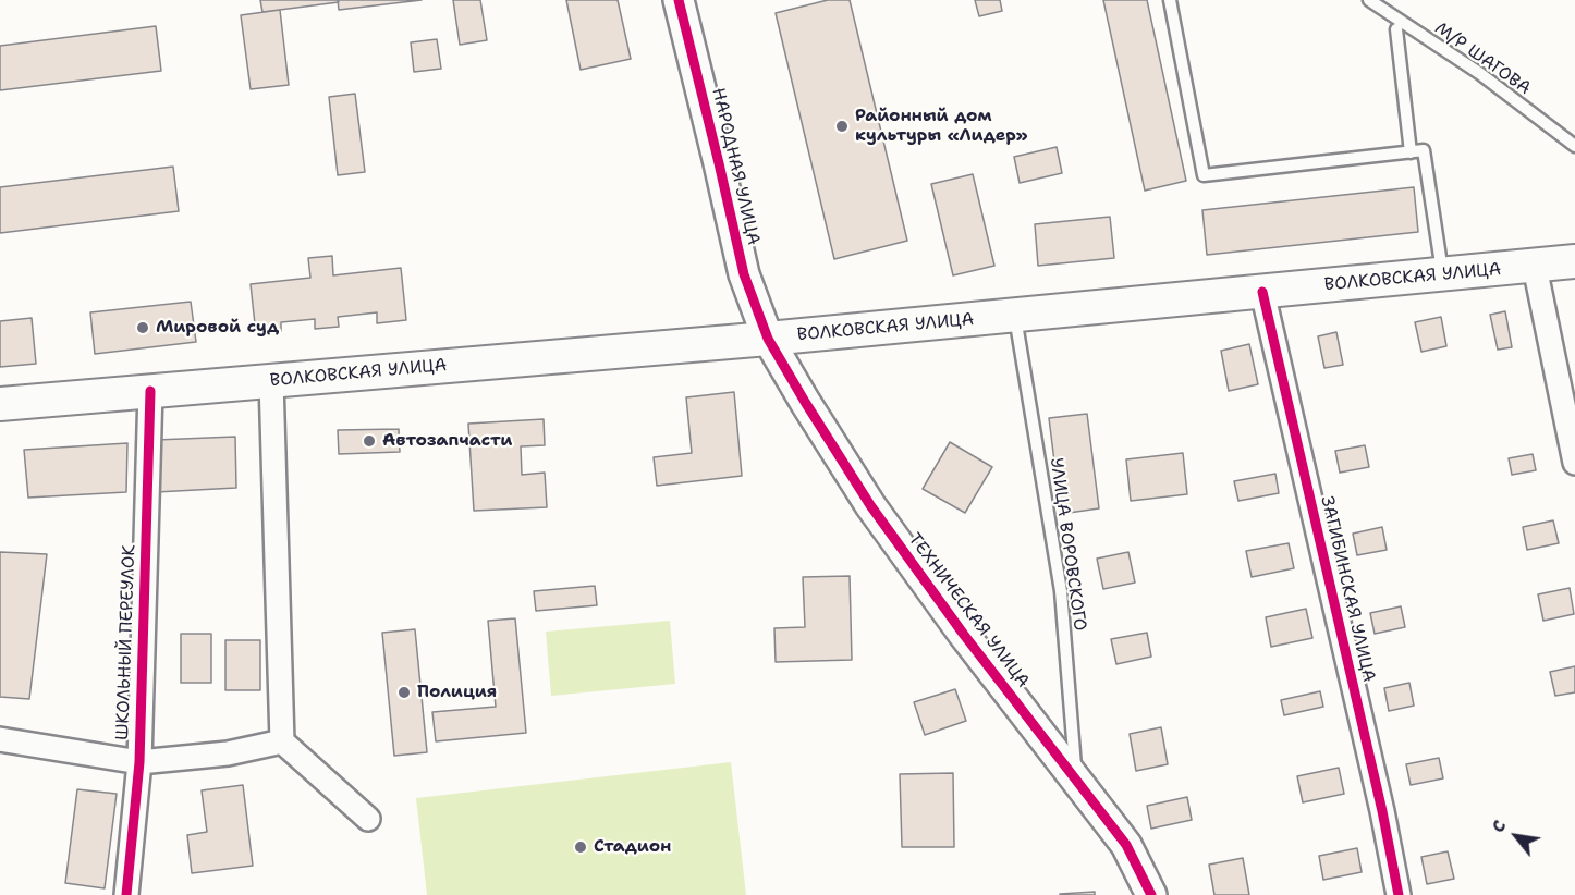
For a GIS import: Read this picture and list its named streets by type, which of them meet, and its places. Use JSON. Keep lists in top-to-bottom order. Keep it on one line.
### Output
{"streets":{"main road":["ВОЛКОВСКАЯ УЛИЦА"],"street":["НАРОДНАЯ УЛИЦА","ЗАГИБИНСКАЯ УЛИЦА","ТЕХНИЧЕСКАЯ УЛИЦА","ШКОЛЬНЫЙ ПЕРЕУЛОК"],"lane":["М/Р ШАГОВА","УЛИЦА ВОРОВСКОГО"]},"crossings":[["НАРОДНАЯ УЛИЦА","ВОЛКОВСКАЯ УЛИЦА"],["НАРОДНАЯ УЛИЦА","ТЕХНИЧЕСКАЯ УЛИЦА"],["ВОЛКОВСКАЯ УЛИЦА","УЛИЦА ВОРОВСКОГО"],["ВОЛКОВСКАЯ УЛИЦА","ЗАГИБИНСКАЯ УЛИЦА"],["ВОЛКОВСКАЯ УЛИЦА","ТЕХНИЧЕСКАЯ УЛИЦА"],["ВОЛКОВСКАЯ УЛИЦА","ШКОЛЬНЫЙ ПЕРЕУЛОК"],["УЛИЦА ВОРОВСКОГО","ТЕХНИЧЕСКАЯ УЛИЦА"]],"places":["Районный дом культуры «Лидер»","Мировой суд","Автозапчасти","Полиция","Стадион"],"north":"top left"}
